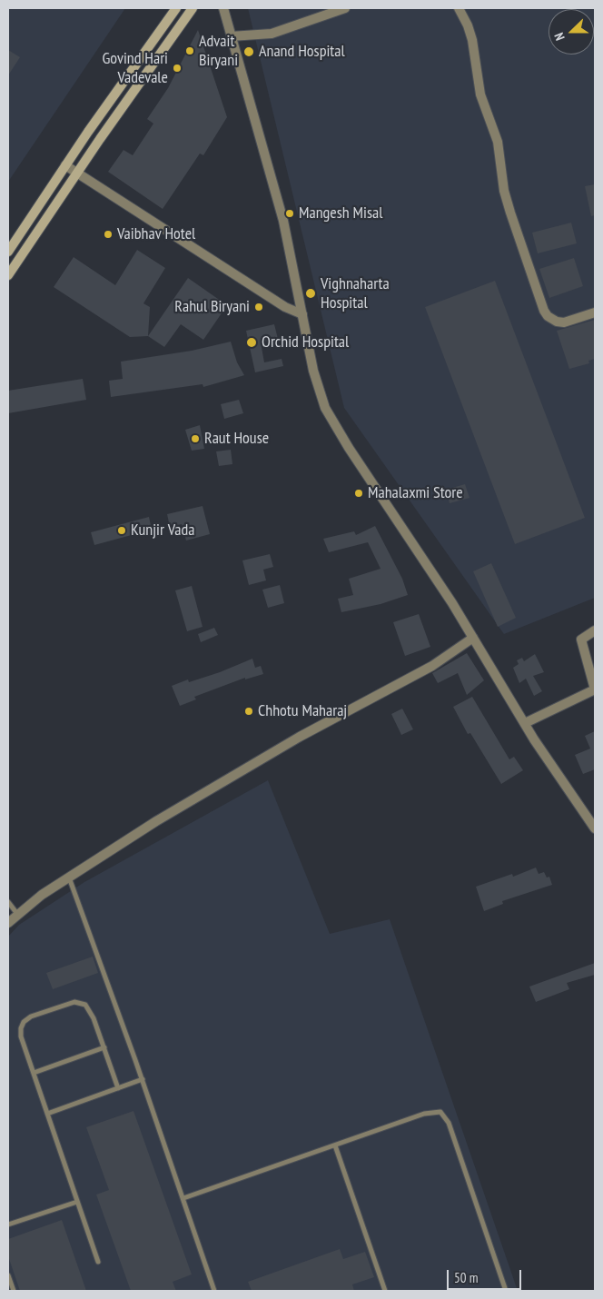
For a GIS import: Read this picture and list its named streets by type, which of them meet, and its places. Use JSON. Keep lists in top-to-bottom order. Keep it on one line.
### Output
{"places":["Advait Biryani","Anand Hospital","Govind Hari Vadevale","Mangesh Misal","Vaibhav Hotel","Vighnaharta Hospital","Rahul Biryani","Orchid Hospital","Raut House","Mahalaxmi Store","Kunjir Vada","Chhotu Maharaj"],"scale_bar":"50 m","north":"left"}
